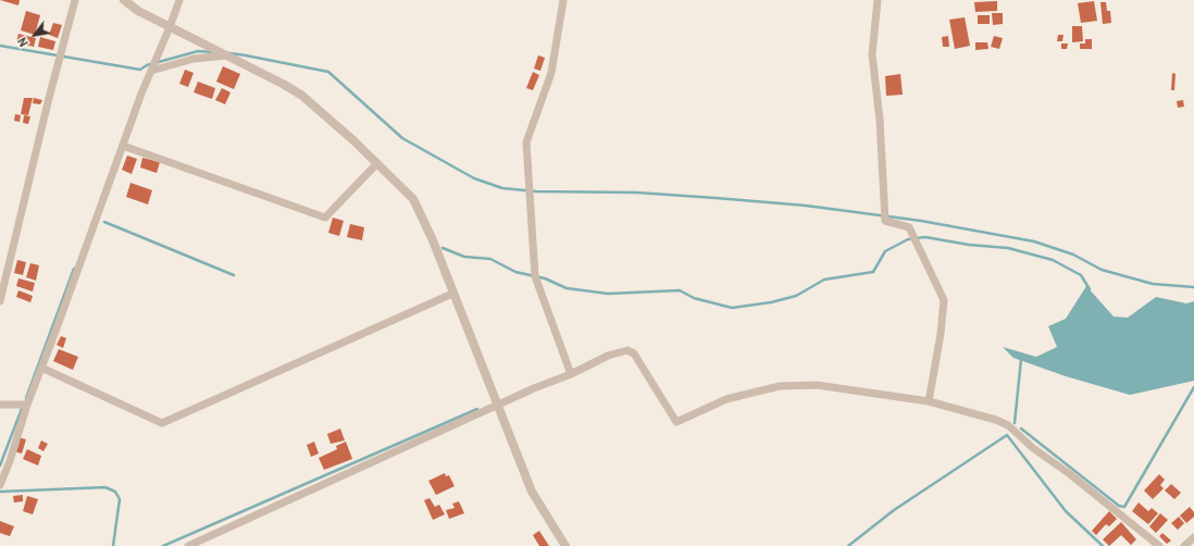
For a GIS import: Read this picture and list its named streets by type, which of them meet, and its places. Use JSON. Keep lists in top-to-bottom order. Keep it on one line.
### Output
{"north":"bottom left"}
